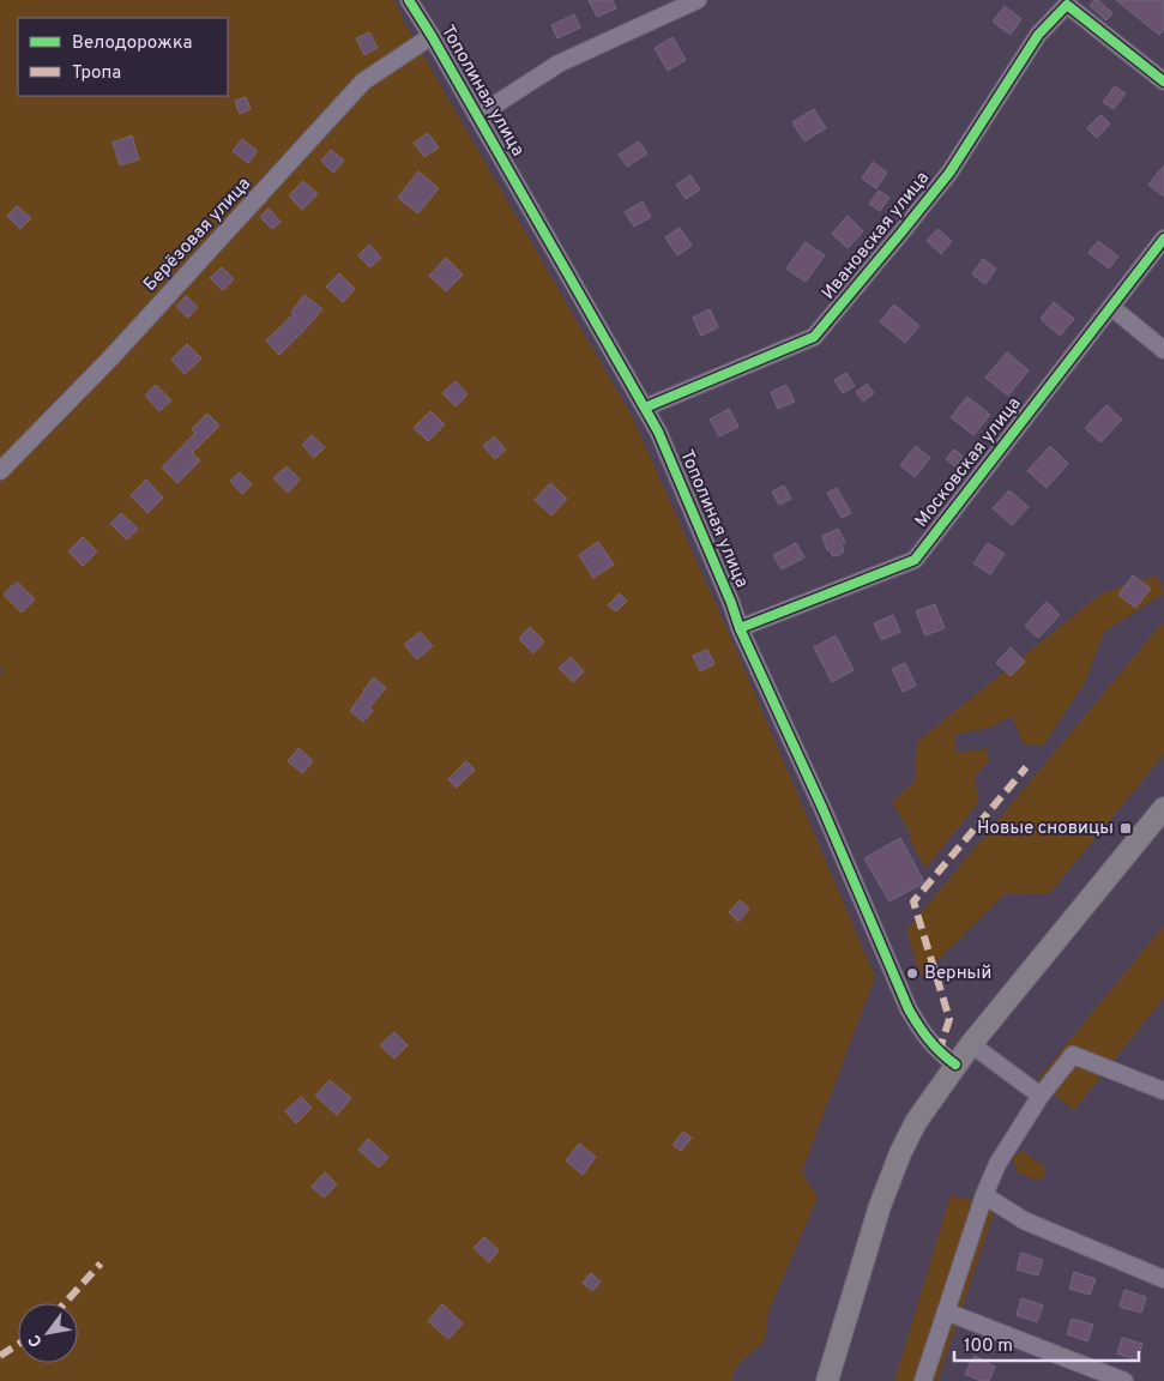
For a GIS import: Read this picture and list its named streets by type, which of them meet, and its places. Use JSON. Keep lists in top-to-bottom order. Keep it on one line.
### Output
{"streets":{"street":["Тополиная улица","Берёзовая улица","Ивановская улица","Московская улица"]},"crossings":[["Тополиная улица","Берёзовая улица"],["Тополиная улица","Ивановская улица"],["Тополиная улица","Московская улица"]],"places":{"transit":["Новые сновицы"],"other":["Верный"]},"legend":["Велодорожка","Тропа"],"scale_bar":"100 m","north":"bottom left"}
